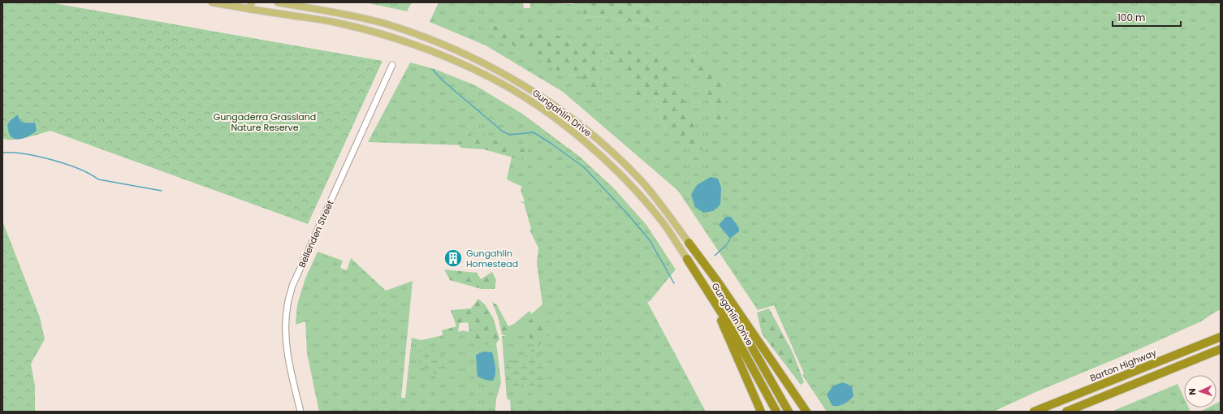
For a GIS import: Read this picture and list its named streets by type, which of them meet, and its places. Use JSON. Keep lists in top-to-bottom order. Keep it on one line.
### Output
{"streets":{"highway":["Gungahlin Drive","Barton Highway"],"street":["Bellenden Street"]},"parks":["Gungaderra Grassland Nature Reserve"],"places":{"building":["Gungahlin Homestead"]},"scale_bar":"100 m","north":"left"}
